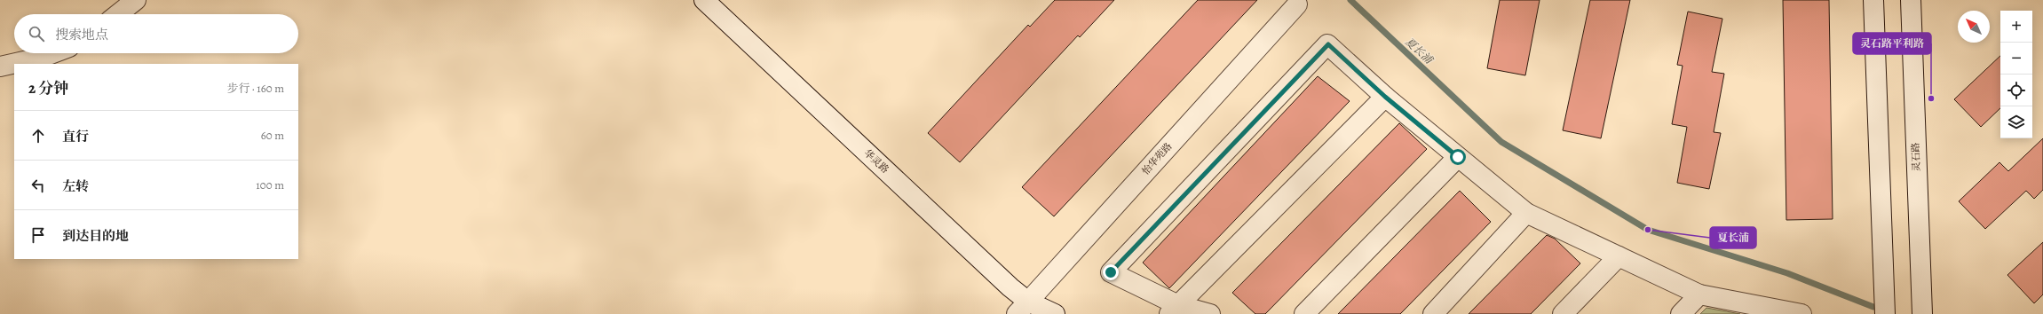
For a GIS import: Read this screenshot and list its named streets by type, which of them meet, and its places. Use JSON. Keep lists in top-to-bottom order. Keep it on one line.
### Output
{"streets":{"street":["灵石路","怡华苑路","华灵路"]},"crossings":[["怡华苑路","华灵路"]],"water":["夏长浦"],"places":["灵石路平利路","夏长浦"],"north":"top left","page":{"map_buttons":["+","−"],"search":"搜索地点","heading":["2 分钟","步行 · 160 m"],"list":[["直行","60 m"],["左转","100 m"],"到达目的地"]}}
